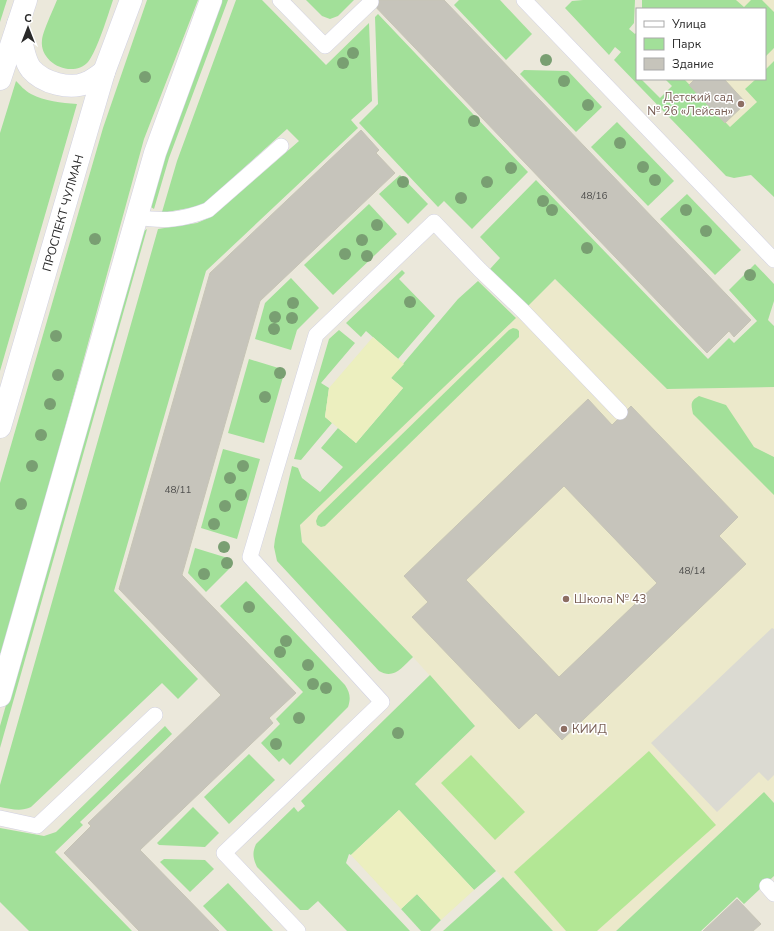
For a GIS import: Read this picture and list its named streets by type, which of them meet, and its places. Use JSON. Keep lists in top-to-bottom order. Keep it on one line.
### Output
{"streets":{"street":["ПРОСПЕКТ ЧУЛМАН"]},"places":["Детский сад № 26 «Лейсан»","Школа № 43","КИИД"],"house_numbers":["48/16","48/11","48/14"],"legend":["Улица","Парк","Здание"],"north":"top"}
